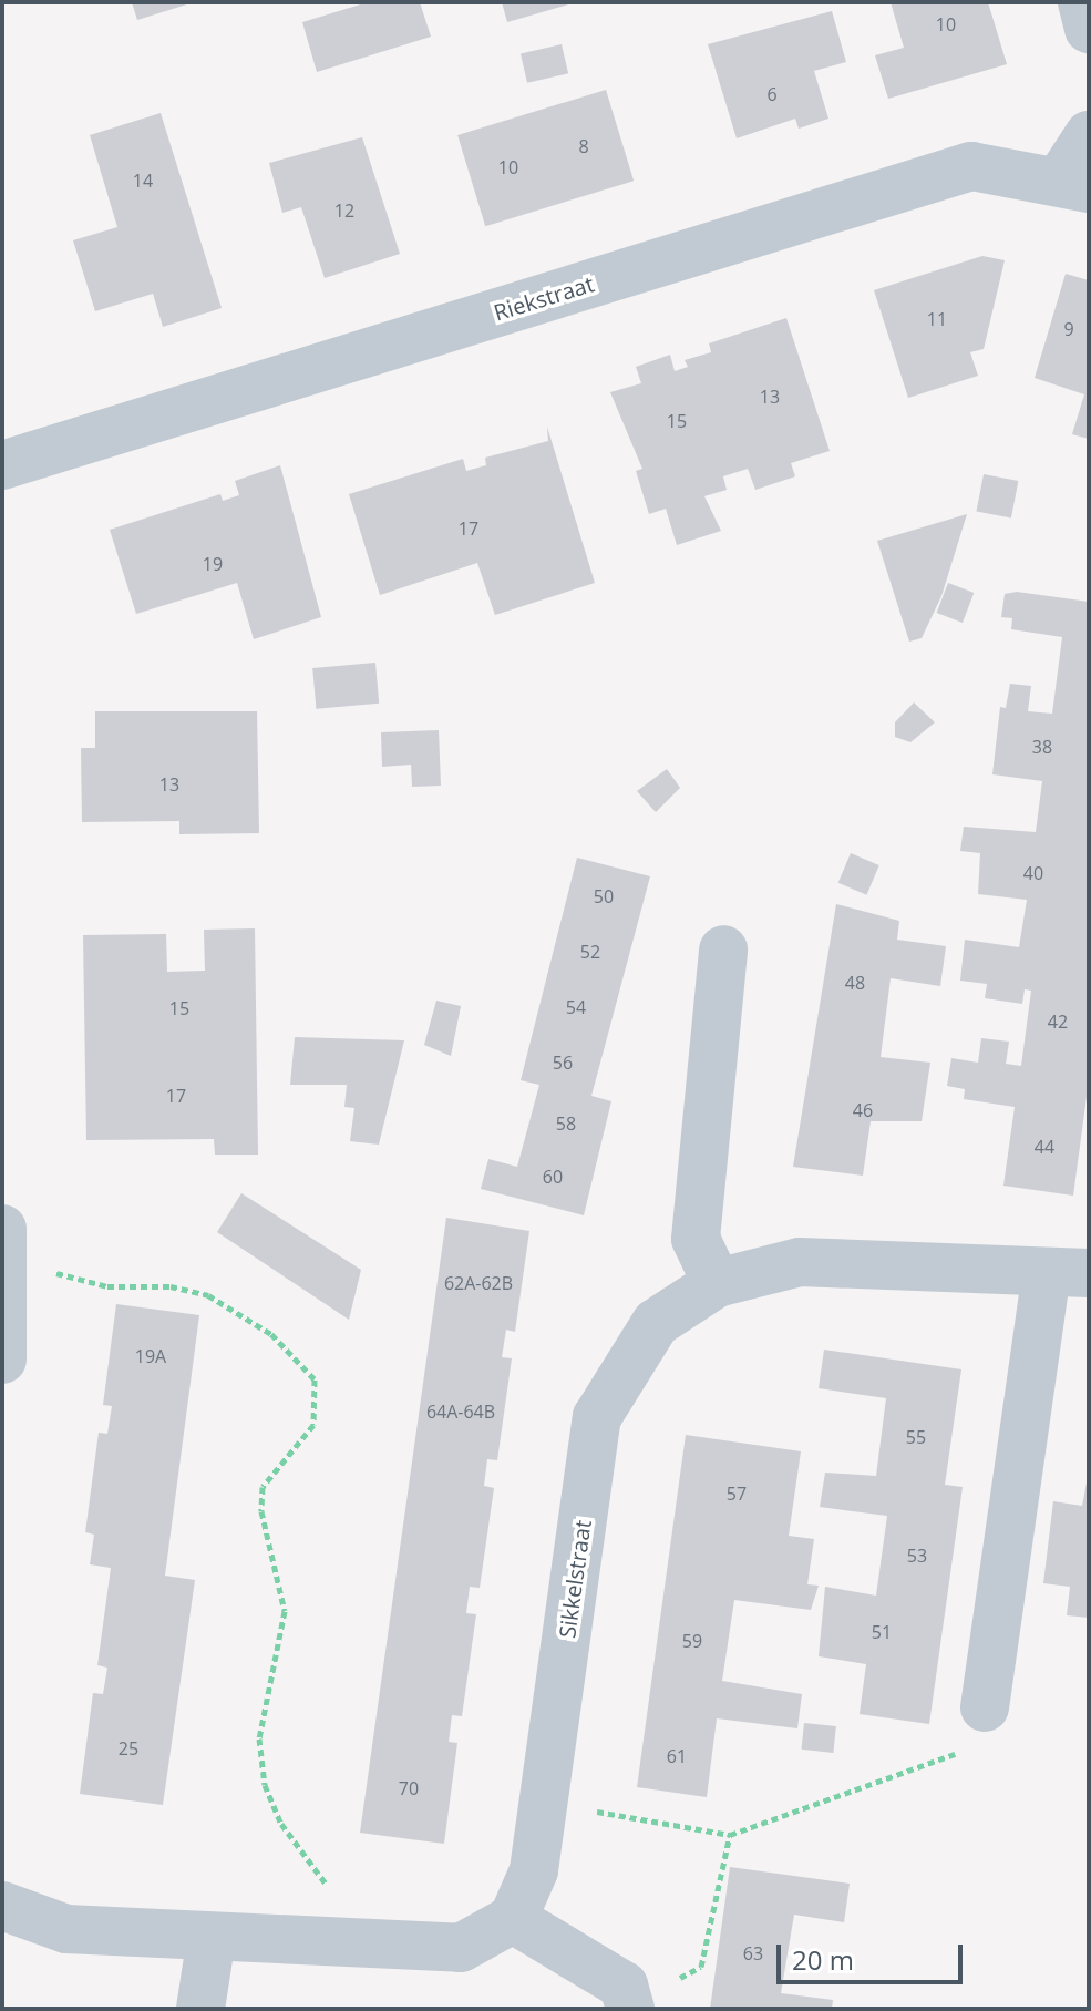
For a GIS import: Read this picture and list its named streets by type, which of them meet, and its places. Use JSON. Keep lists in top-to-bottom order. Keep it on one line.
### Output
{"streets":{"street":["Riekstraat","Sikkelstraat"]},"house_numbers":["10","6","8","10","14","12","11","9","13","15","17","19","38","13","40","50","52","48","54","15","42","56","17","46","58","44","60","62A-62B","19A","64A-64B","55","57","53","51","59","25","61","70","63"],"scale_bar":"20 m"}
